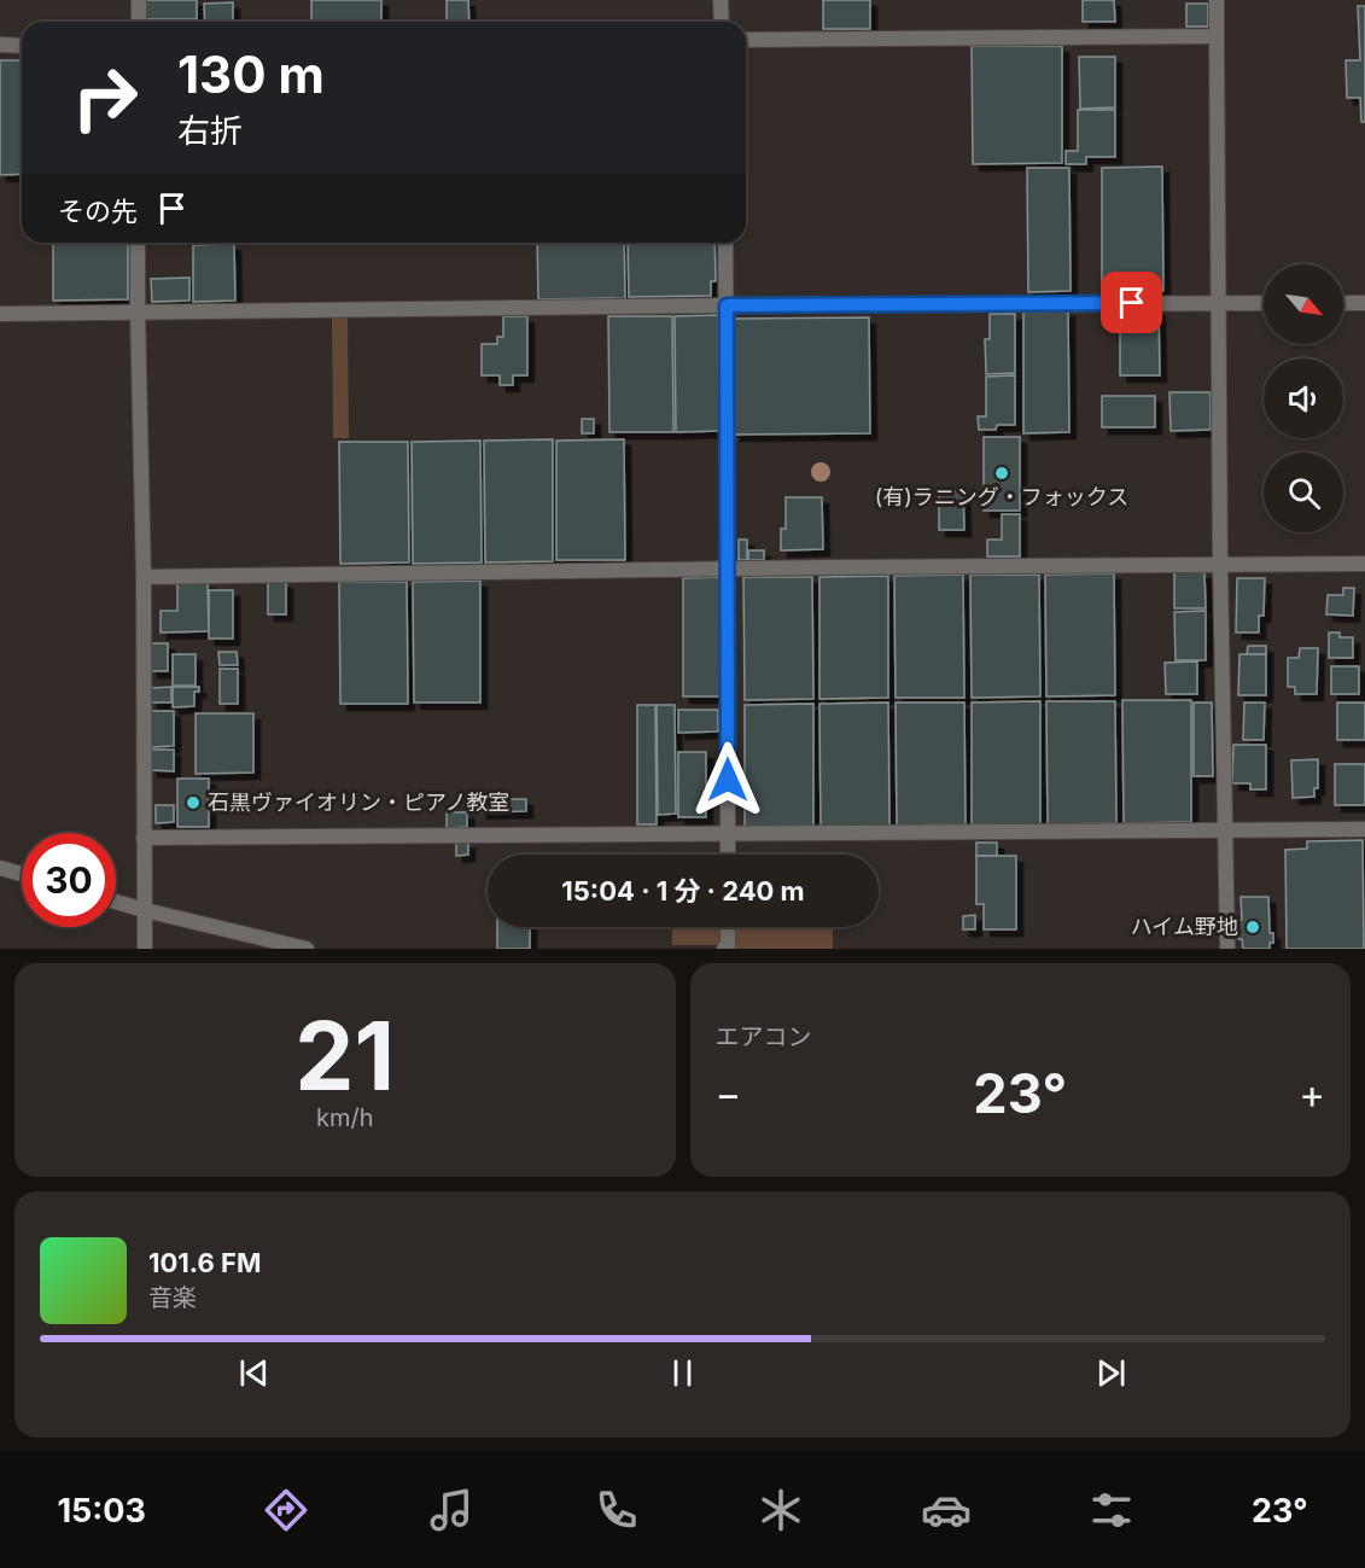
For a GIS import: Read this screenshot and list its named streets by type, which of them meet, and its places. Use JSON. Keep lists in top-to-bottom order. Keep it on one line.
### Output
{"places":["(有)ラニング・フォックス","石黒ヴァイオリン・ピアノ教室","ハイム野地"],"north":"bottom right","page":{"turn":["130 m","右折"],"then":"その先","limit":"30","trip":"15:04 · 1 分 · 240 m","tile":[["21","km/h"],"エアコン"],"heat":["−","23°","+"],"song":["101.6 FM","音楽"],"tabs":["15:03","23°"]}}
